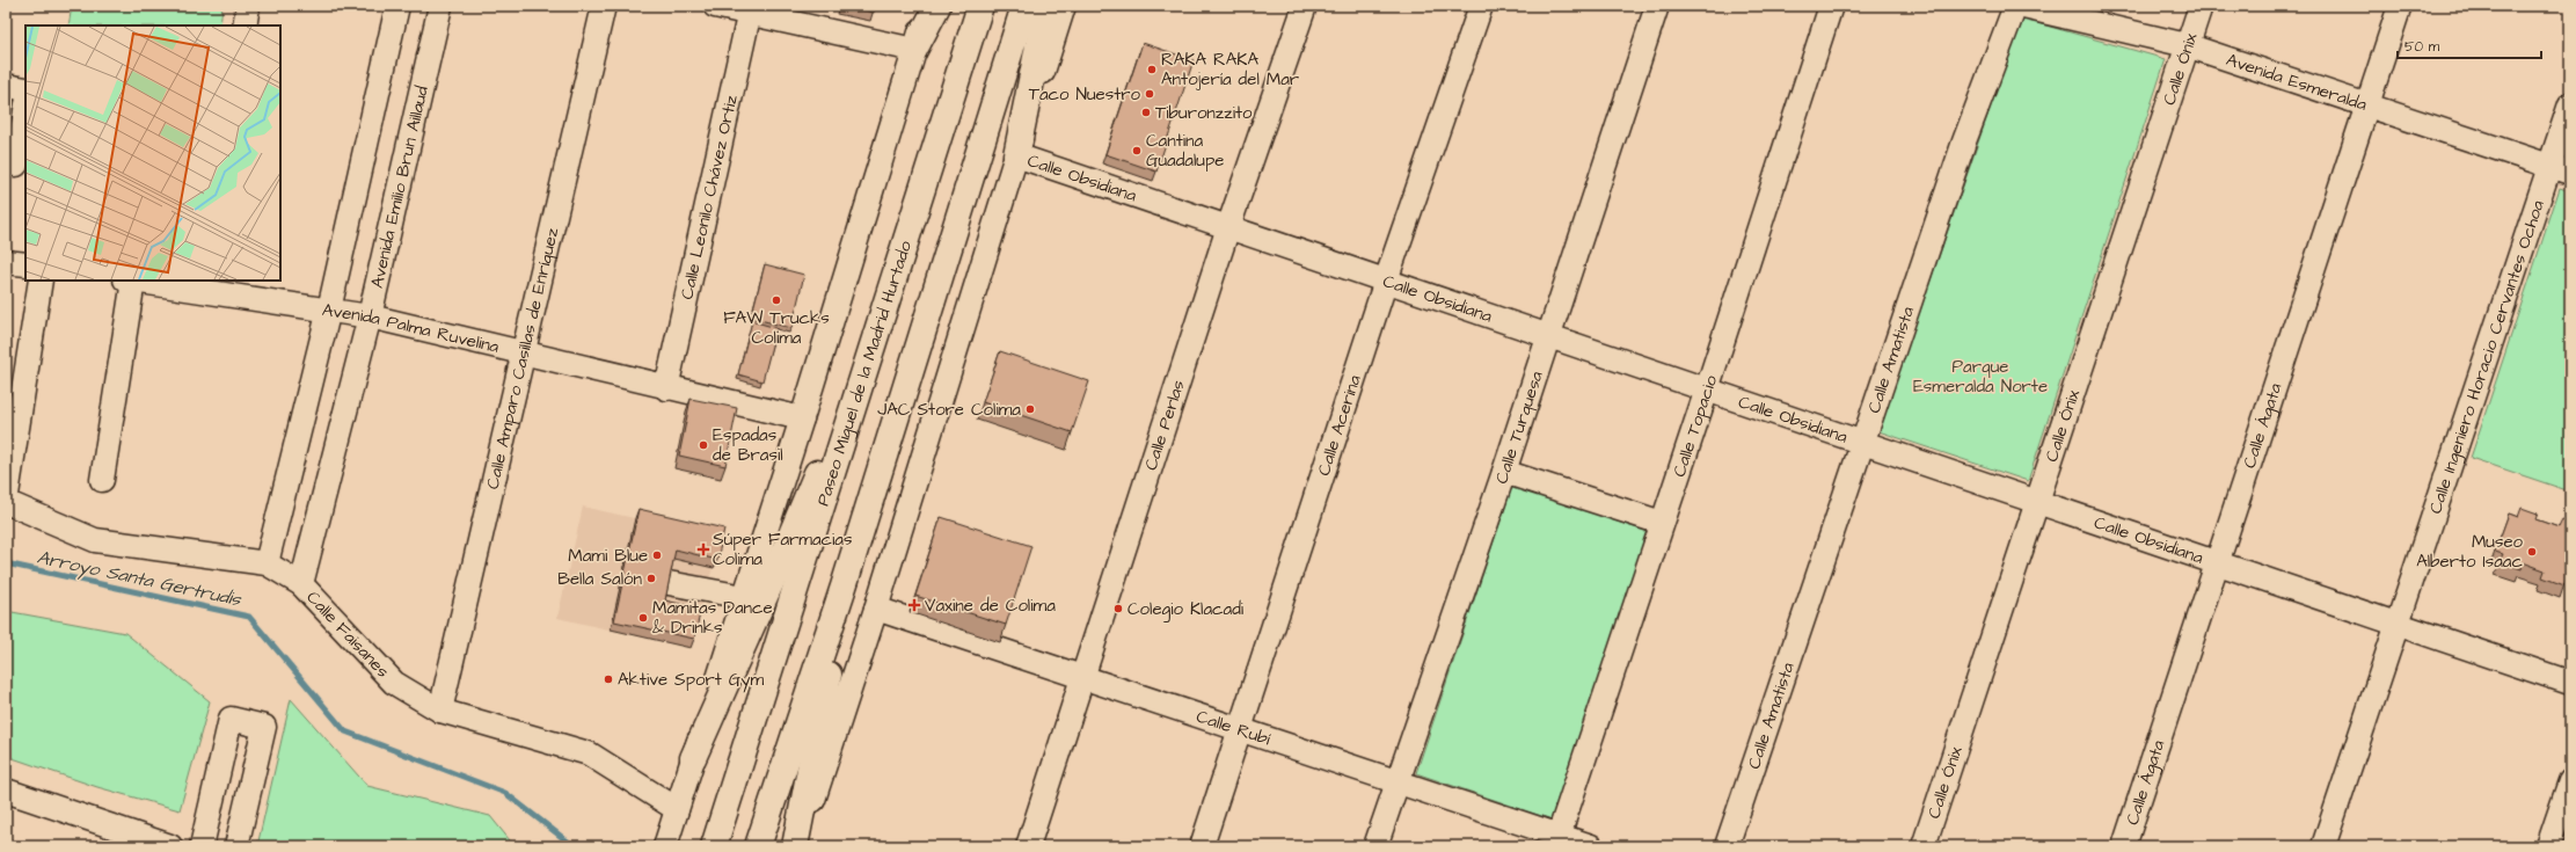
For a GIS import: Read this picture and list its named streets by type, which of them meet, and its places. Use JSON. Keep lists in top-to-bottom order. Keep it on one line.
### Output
{"streets":{"highway":["Paseo Miguel de la Madrid Hurtado"],"street":["Calle Ónix","Avenida Esmeralda","Calle Obsidiana","Avenida Emilio Brun Aillaud","Calle Leonilo Chávez Ortiz","Avenida Palma Ruvelina","Calle Ingeniero Horacio Cervantes Ochoa","Calle Amparo Casillas de Enríquez","Calle Amatista","Calle Perlas","Calle Acerina","Calle Ágata","Calle Turquesa","Calle Topacio","Calle Faisanes","Calle Rubí"]},"crossings":[["Calle Ónix","Avenida Esmeralda"],["Calle Ónix","Calle Obsidiana"],["Avenida Esmeralda","Calle Ingeniero Horacio Cervantes Ochoa"],["Avenida Esmeralda","Calle Amatista"],["Avenida Esmeralda","Calle Ágata"],["Calle Obsidiana","Calle Ingeniero Horacio Cervantes Ochoa"],["Calle Obsidiana","Calle Amatista"],["Calle Obsidiana","Calle Perlas"],["Calle Obsidiana","Calle Acerina"],["Calle Obsidiana","Calle Ágata"],["Calle Obsidiana","Calle Turquesa"],["Calle Obsidiana","Calle Topacio"],["Avenida Emilio Brun Aillaud","Avenida Palma Ruvelina"],["Avenida Emilio Brun Aillaud","Calle Faisanes"],["Calle Leonilo Chávez Ortiz","Avenida Palma Ruvelina"],["Avenida Palma Ruvelina","Calle Amparo Casillas de Enríquez"],["Calle Amparo Casillas de Enríquez","Calle Faisanes"],["Calle Perlas","Calle Rubí"],["Calle Acerina","Calle Rubí"],["Calle Turquesa","Calle Rubí"],["Calle Topacio","Calle Rubí"]],"water":["Arroyo Santa Gertrudis"],"parks":["Parque Esmeralda Norte"],"places":{"other":["RAKA RAKA Antojería del Mar","Taco Nuestro","Tiburonzzito","Cantina Guadalupe","FAW Trucks Colima","JAC Store Colima","Espadas de Brasil","Museo Alberto Isaac","Mami Blue","Bella Salón","Colegio Klacadi","Mamitas Dance & Drinks","Aktive Sport Gym"],"health":["Súper Farmacias Colima","Vaxine de Colima"]},"scale_bar":"50 m"}
